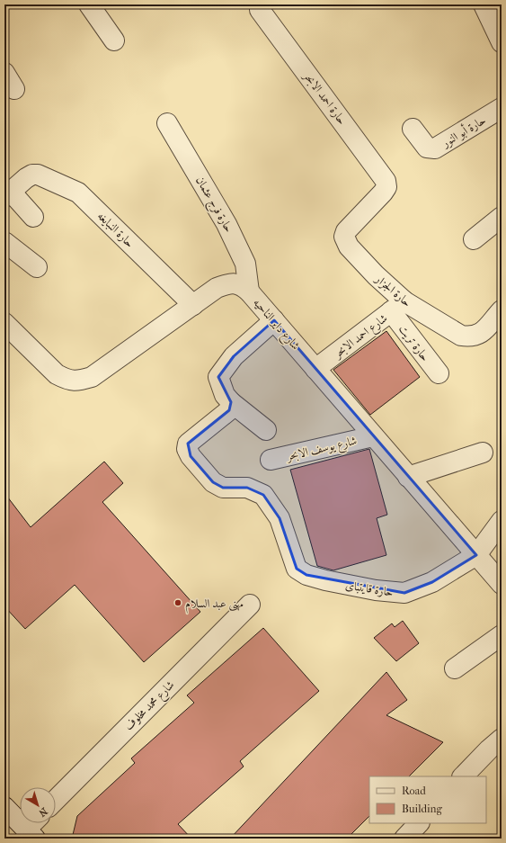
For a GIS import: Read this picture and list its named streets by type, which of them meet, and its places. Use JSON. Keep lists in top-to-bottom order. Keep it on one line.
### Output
{"streets":{"street":["حارة احمد الابحر","حارة أبو النور","حارة فرج عثمان","حارة النبايغه","حارة الجزار","شارع داير الناحيه","شارع احمد الابحر","حارة تريت","شارع يوسف الابحر","حارة قايتباى","شارع محمد مخلوف"]},"crossings":[["حارة احمد الابحر","حارة الجزار"],["حارة فرج عثمان","شارع داير الناحيه"],["حارة النبايغه","شارع داير الناحيه"],["حارة الجزار","شارع احمد الابحر"],["حارة الجزار","حارة تريت"],["شارع داير الناحيه","شارع احمد الابحر"],["شارع داير الناحيه","شارع يوسف الابحر"],["شارع داير الناحيه","حارة قايتباى"],["شارع احمد الابحر","حارة تريت"]],"places":["مهنى عبد السلام"],"legend":["Road","Building"],"north":"bottom right"}
